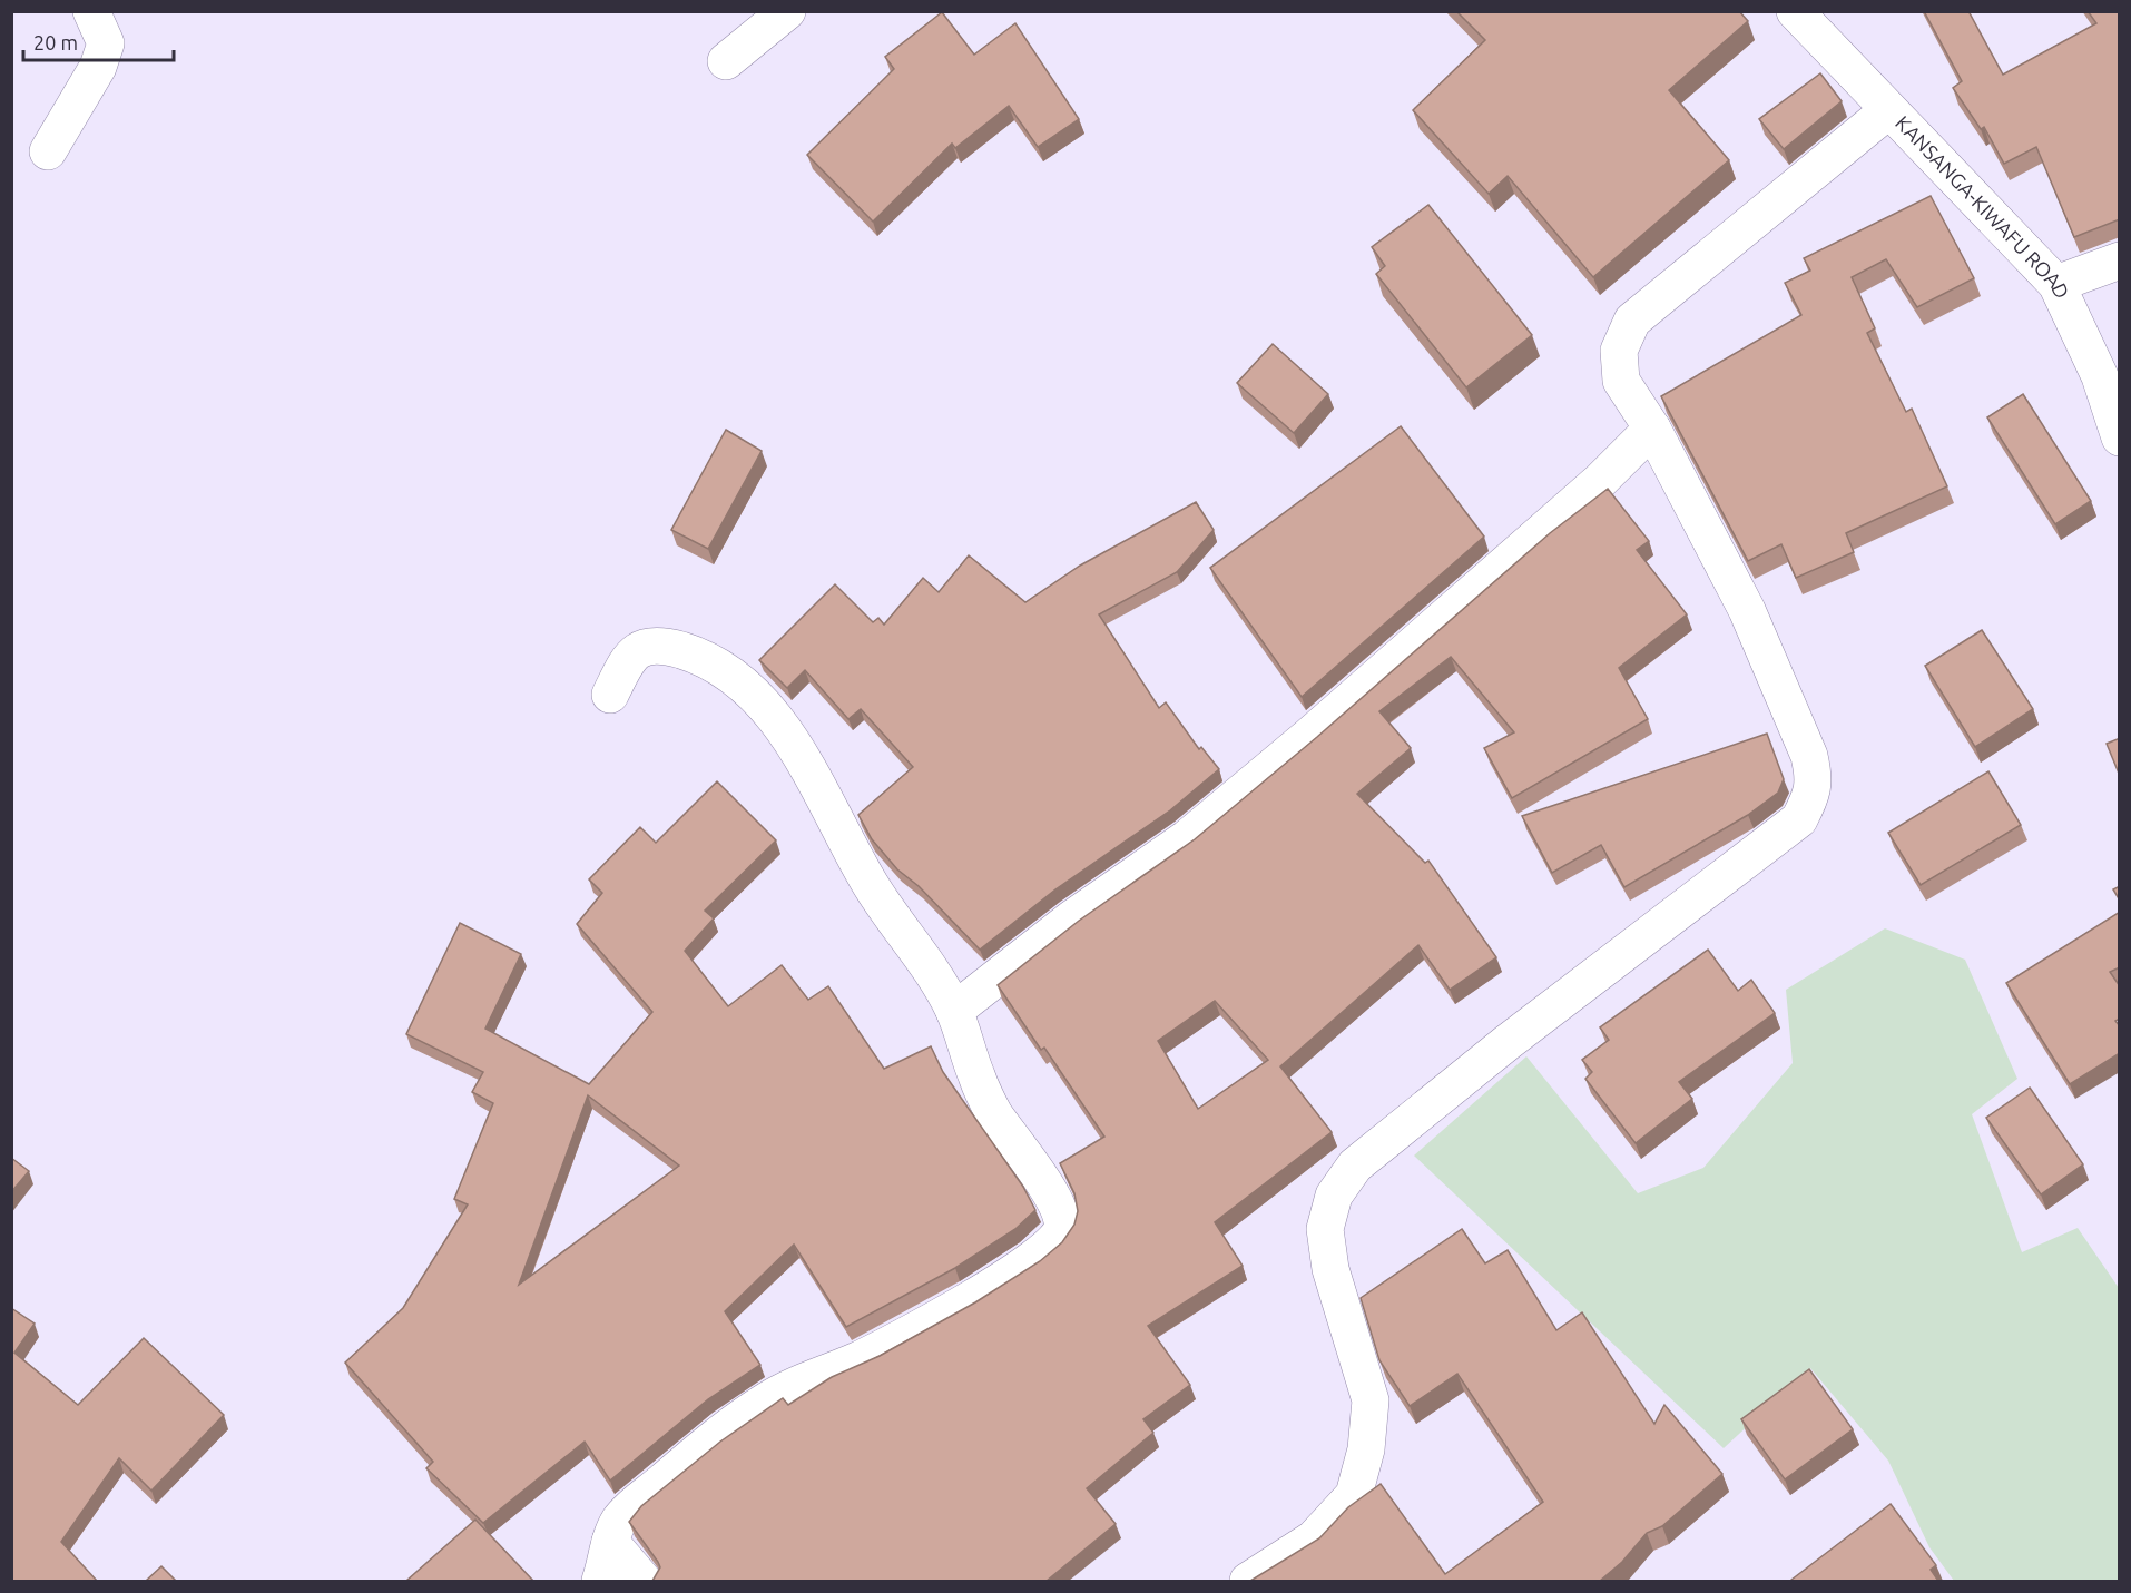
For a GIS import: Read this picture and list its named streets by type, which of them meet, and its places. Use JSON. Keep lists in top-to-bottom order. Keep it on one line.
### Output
{"streets":{"street":["KANSANGA-KIWAFU ROAD"]},"scale_bar":"20 m"}
